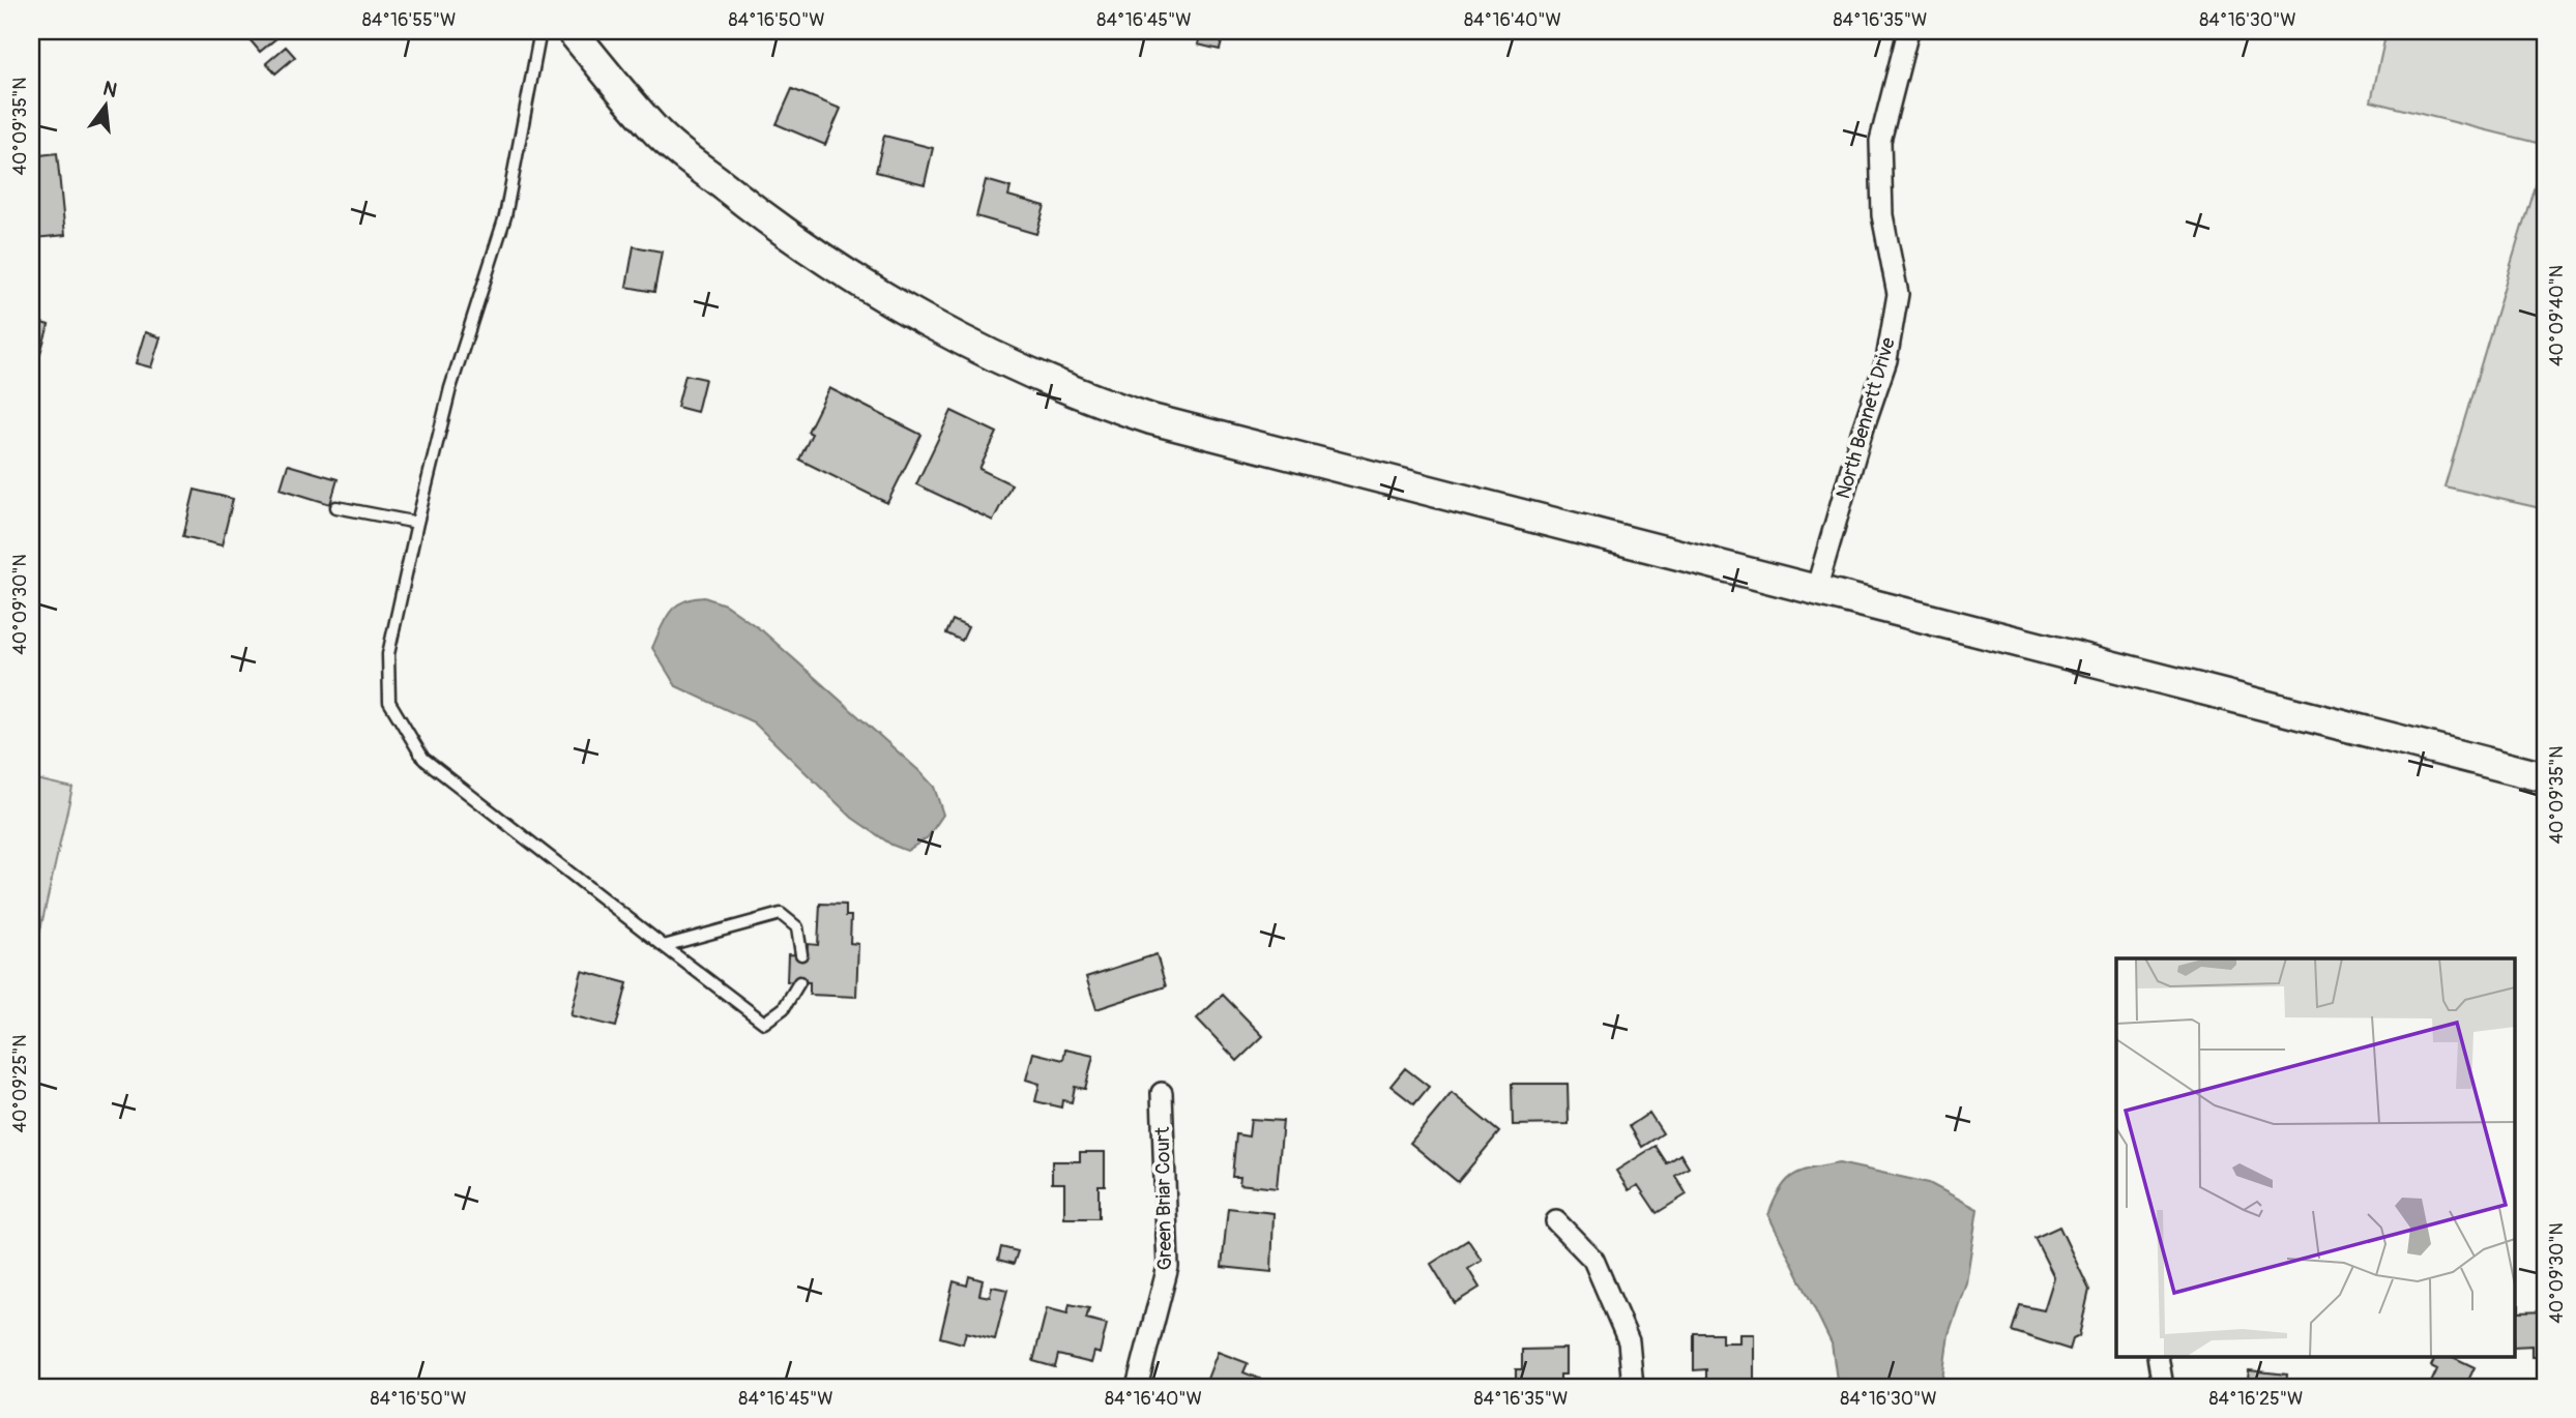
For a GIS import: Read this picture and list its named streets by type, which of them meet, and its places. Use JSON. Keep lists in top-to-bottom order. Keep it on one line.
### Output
{"streets":{"street":["North Bennett Drive","Green Briar Court"]},"north":"top","coordinates":["84°16'55\"W","84°16'50\"W","84°16'45\"W","84°16'40\"W","84°16'35\"W","84°16'30\"W","40°09'35\"N","40°09'40\"N","40°09'30\"N","40°09'25\"N","84°16'25\"W"]}
